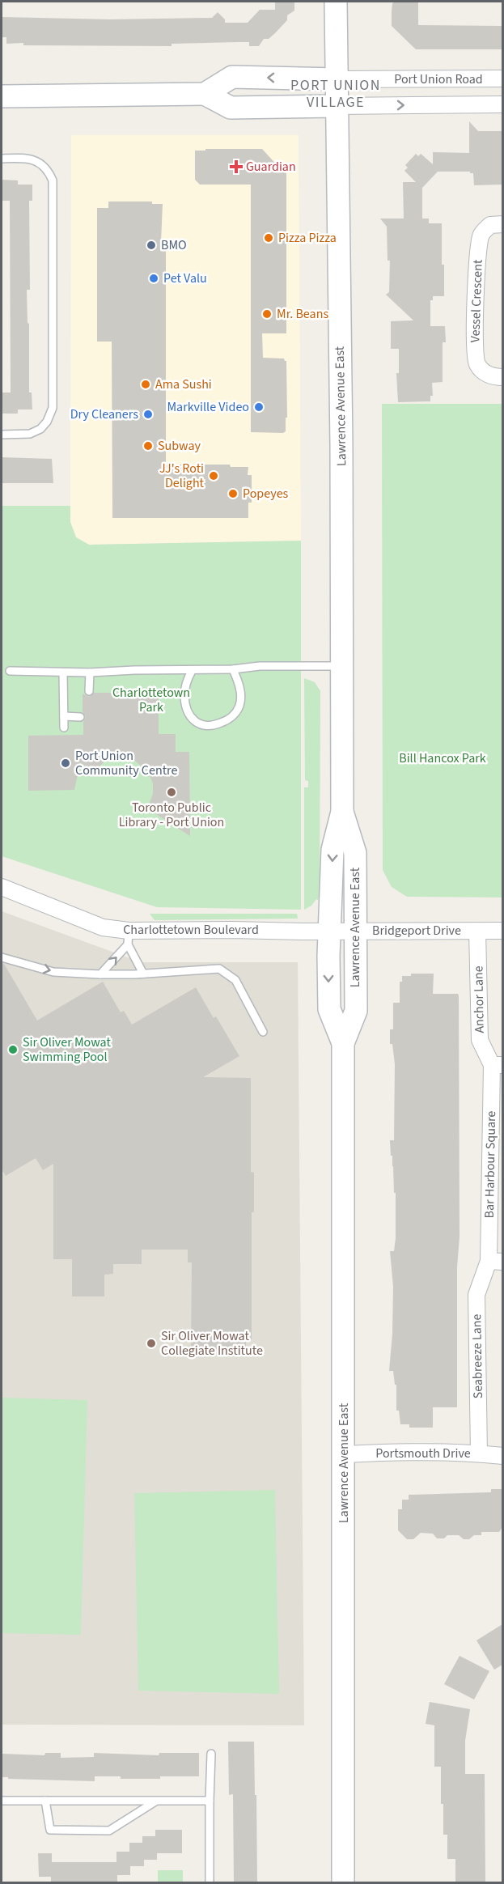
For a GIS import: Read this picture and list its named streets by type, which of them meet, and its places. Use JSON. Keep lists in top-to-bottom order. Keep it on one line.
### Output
{"streets":{"main road":["Port Union Road","Lawrence Avenue East"],"street":["Vessel Crescent","Charlottetown Boulevard","Bridgeport Drive","Anchor Lane","Bar Harbour Square","Seabreeze Lane","Portsmouth Drive"]},"crossings":[["Port Union Road","Lawrence Avenue East"],["Lawrence Avenue East","Charlottetown Boulevard"],["Lawrence Avenue East","Bridgeport Drive"],["Lawrence Avenue East","Portsmouth Drive"],["Charlottetown Boulevard","Bridgeport Drive"],["Bridgeport Drive","Anchor Lane"],["Anchor Lane","Bar Harbour Square"],["Bar Harbour Square","Seabreeze Lane"],["Seabreeze Lane","Portsmouth Drive"]],"districts":["PORT UNION VILLAGE"],"parks":["Charlottetown Park","Bill Hancox Park"],"places":{"health":["Guardian"],"other":["Pizza Pizza","BMO","Pet Valu","Mr. Beans","Ama Sushi","Markville Video","Dry Cleaners","Subway","JJ's Roti Delight","Popeyes","Port Union Community Centre","Toronto Public Library - Port Union","Sir Oliver Mowat Swimming Pool","Sir Oliver Mowat Collegiate Institute"]}}
